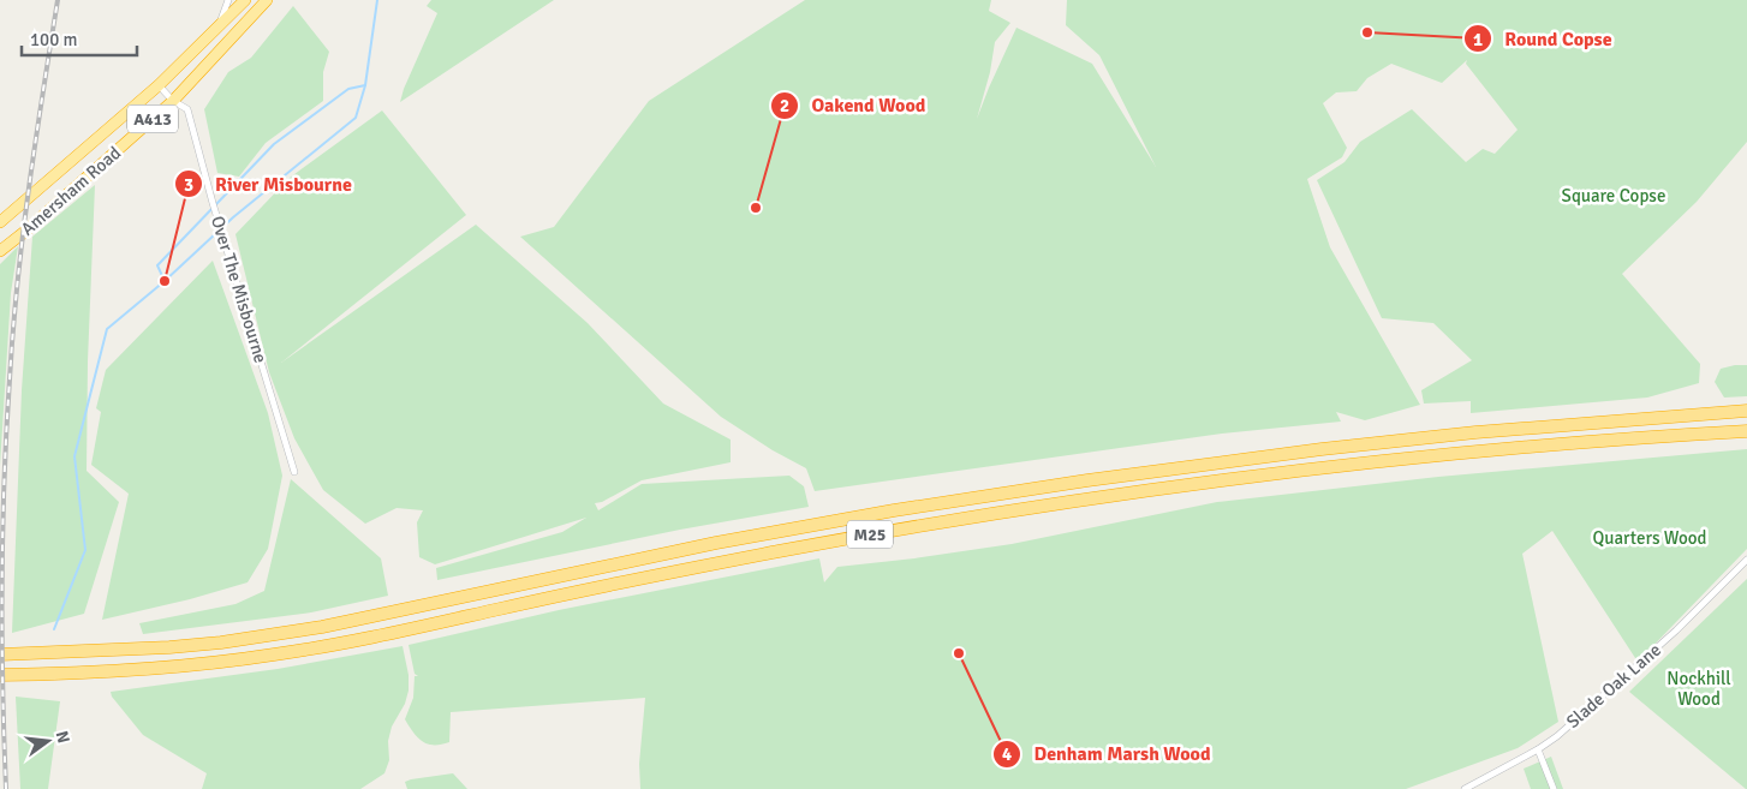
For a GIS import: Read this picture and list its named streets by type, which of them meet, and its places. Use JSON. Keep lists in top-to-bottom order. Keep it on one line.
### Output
{"streets":{"highway":["A413","Amersham Road","M25"],"street":["Over The Misbourne","Slade Oak Lane"]},"crossings":[["A413","Over The Misbourne"],["Amersham Road","Over The Misbourne"]],"parks":["Square Copse","Quarters Wood","Nockhill Wood"],"places":["Round Copse","Oakend Wood","River Misbourne","Denham Marsh Wood"],"scale_bar":"100 m","north":"right"}
